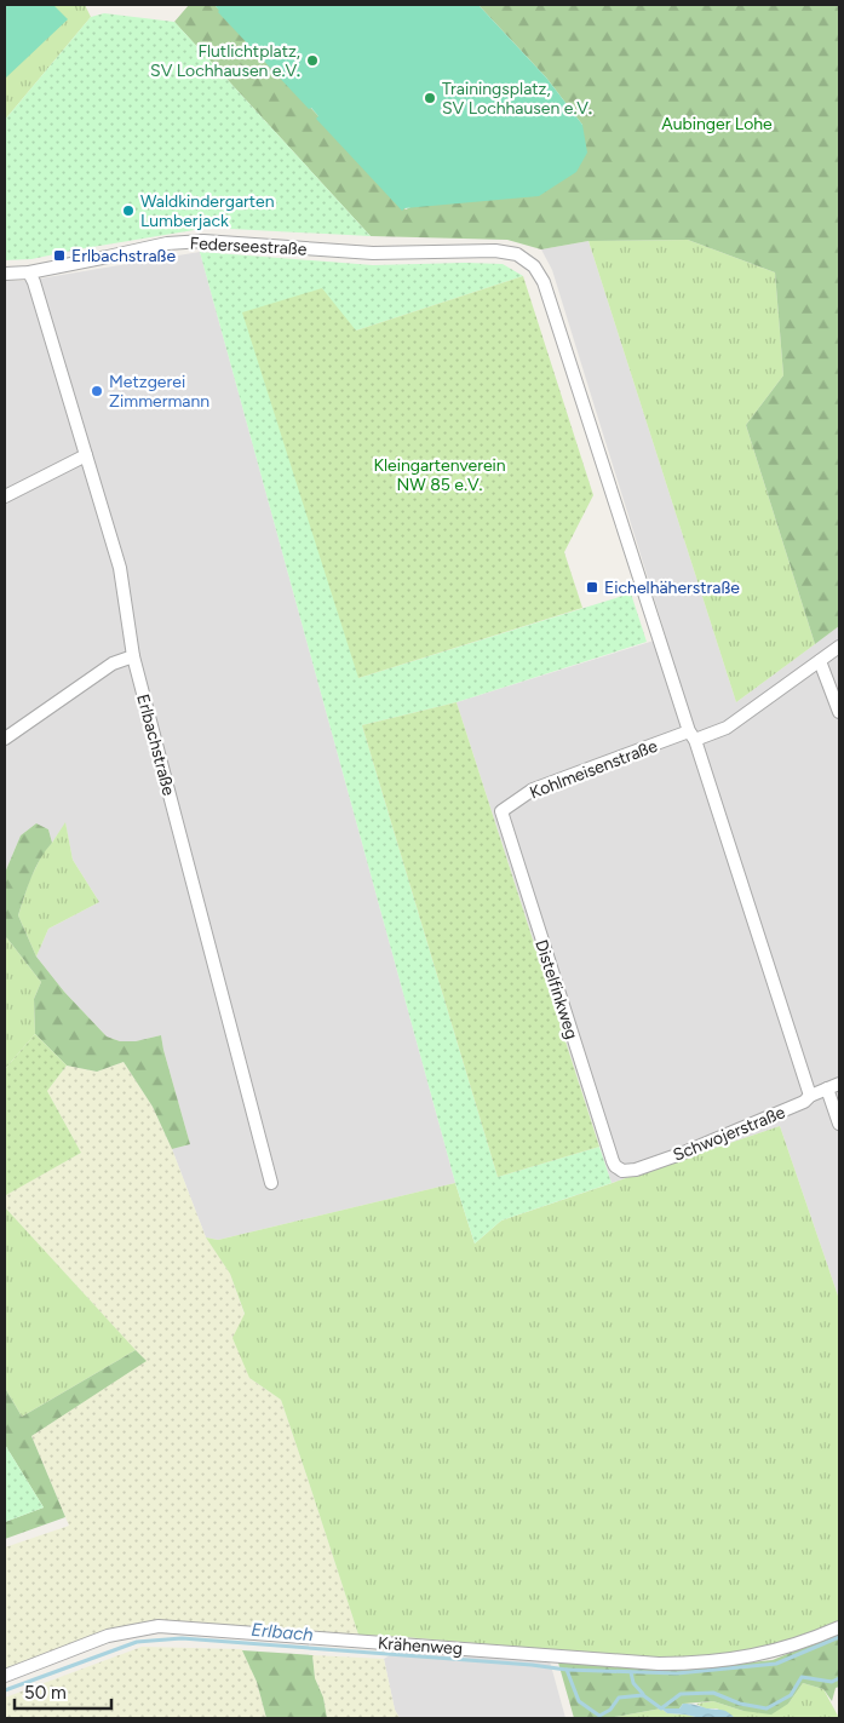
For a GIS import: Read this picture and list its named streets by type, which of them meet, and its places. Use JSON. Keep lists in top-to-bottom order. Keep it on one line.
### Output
{"streets":{"street":["Federseestraße","Erlbachstraße","Kohlmeisenstraße","Distelfinkweg","Schwojerstraße","Krähenweg"]},"crossings":[["Federseestraße","Erlbachstraße"],["Federseestraße","Kohlmeisenstraße"],["Kohlmeisenstraße","Distelfinkweg"],["Distelfinkweg","Schwojerstraße"]],"water":["Erlbach"],"parks":["Aubinger Lohe","Kleingartenverein NW 85 e.V."],"places":{"other":["Flutlichtplatz, SV Lochhausen e.V.","Trainingsplatz, SV Lochhausen e.V.","Waldkindergarten Lumberjack","Metzgerei Zimmermann"],"transit":["Erlbachstraße","Eichelhäherstraße"]},"scale_bar":"50 m"}
